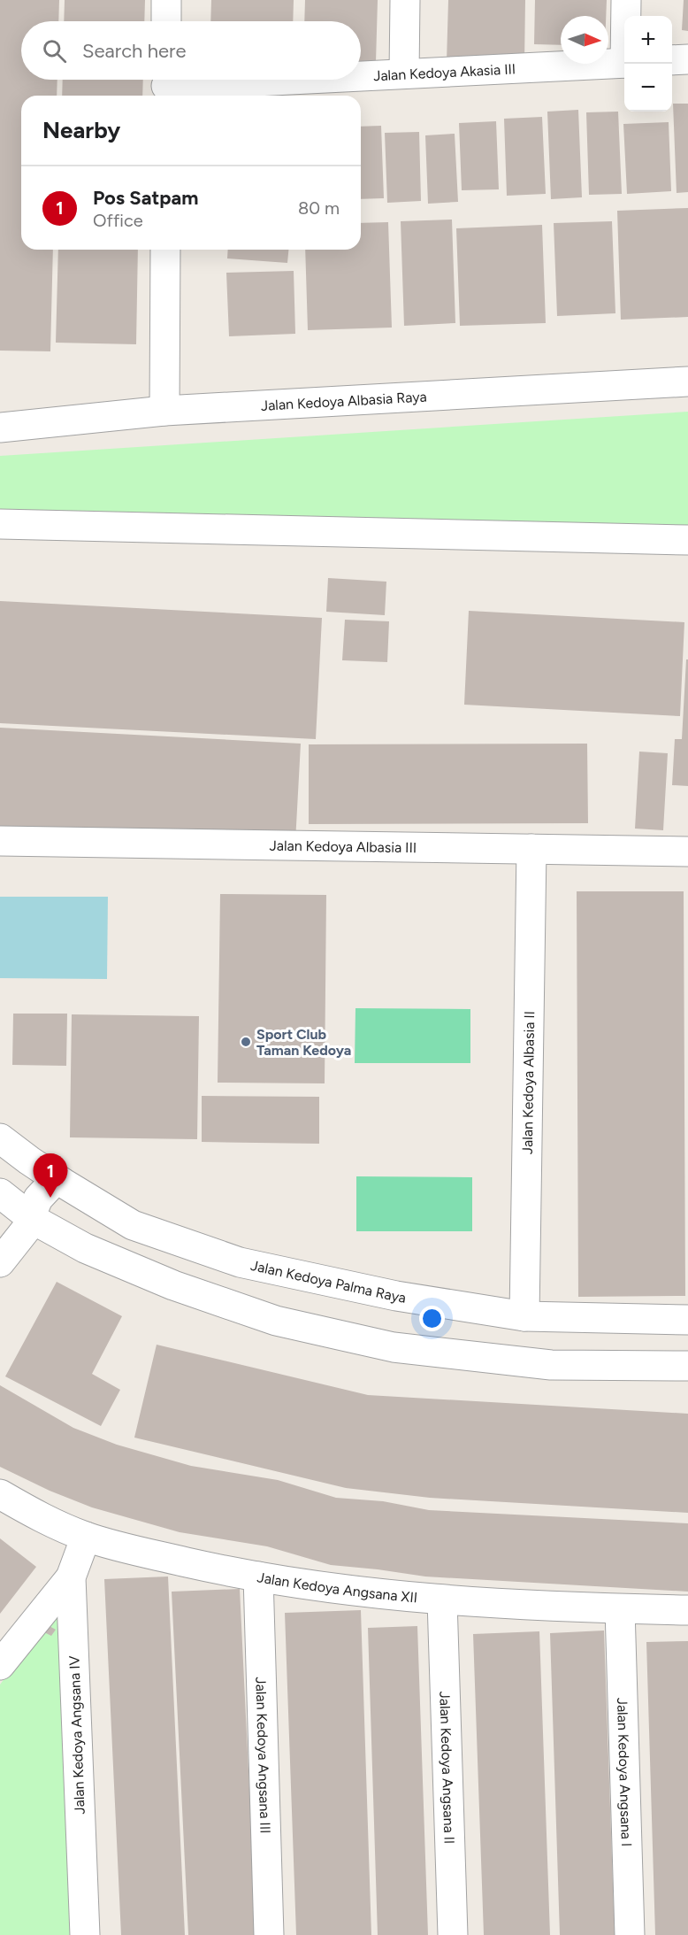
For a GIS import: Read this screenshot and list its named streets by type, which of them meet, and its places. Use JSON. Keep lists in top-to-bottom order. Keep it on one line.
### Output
{"streets":{"street":["Jalan Kedoya Akasia III","Jalan Kedoya Albasia Raya","Jalan Kedoya Albasia III","Jalan Kedoya Albasia II","Jalan Kedoya Palma Raya","Jalan Kedoya Angsana XII","Jalan Kedoya Angsana IV","Jalan Kedoya Angsana III","Jalan Kedoya Angsana II","Jalan Kedoya Angsana I"]},"crossings":[["Jalan Kedoya Albasia III","Jalan Kedoya Albasia II"],["Jalan Kedoya Albasia II","Jalan Kedoya Palma Raya"],["Jalan Kedoya Angsana XII","Jalan Kedoya Angsana IV"],["Jalan Kedoya Angsana XII","Jalan Kedoya Angsana III"],["Jalan Kedoya Angsana XII","Jalan Kedoya Angsana II"],["Jalan Kedoya Angsana XII","Jalan Kedoya Angsana I"]],"places":["Sport Club Taman Kedoya"],"north":"right","page":{"map_buttons":["+","−"],"search":"Search here","heading":"Nearby","list":[{"mark":"1","name":"Pos Satpam","note":"Office","value":"80 m"}],"pins":"1"}}
